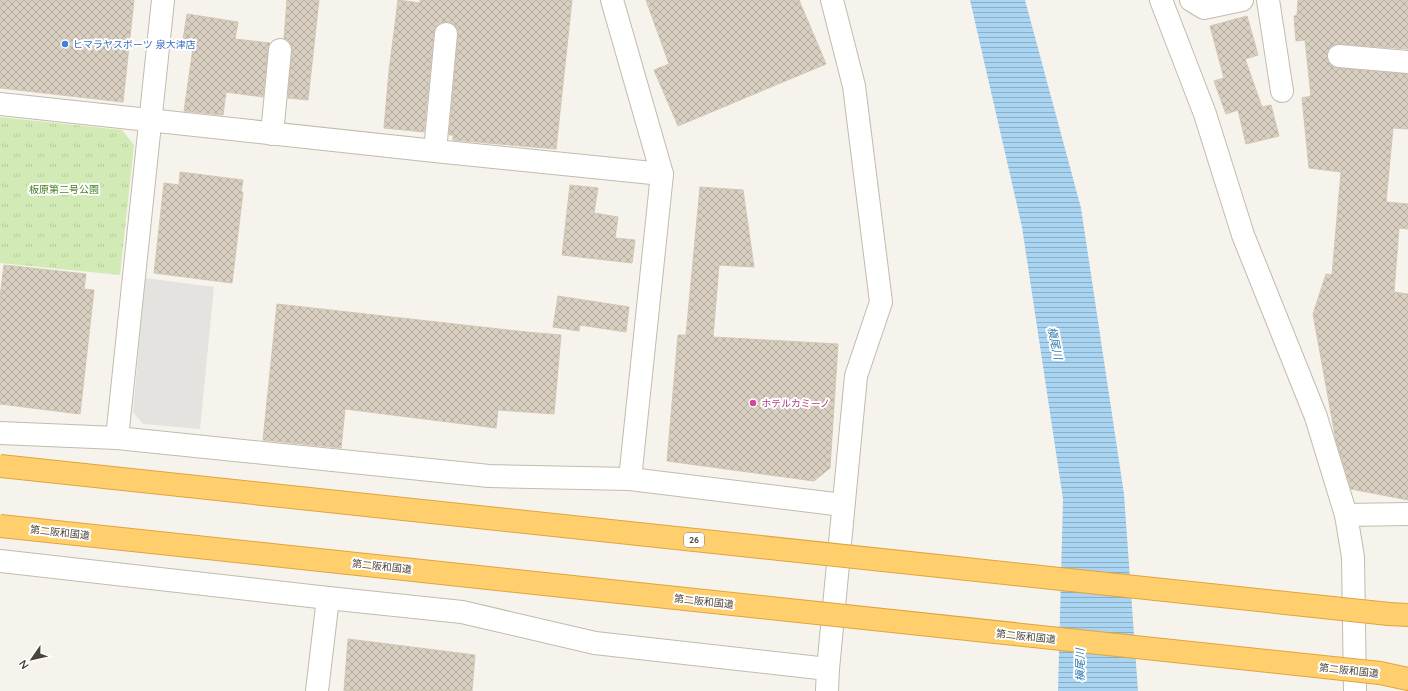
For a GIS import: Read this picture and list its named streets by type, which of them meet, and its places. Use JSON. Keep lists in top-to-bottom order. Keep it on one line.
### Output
{"streets":{"highway":["第二阪和国道","26"]},"water":["槇尾川"],"parks":["板原第二号公園"],"places":["ヒマラヤスポーツ 泉大津店","ホテルカミーノ"],"north":"bottom left"}
